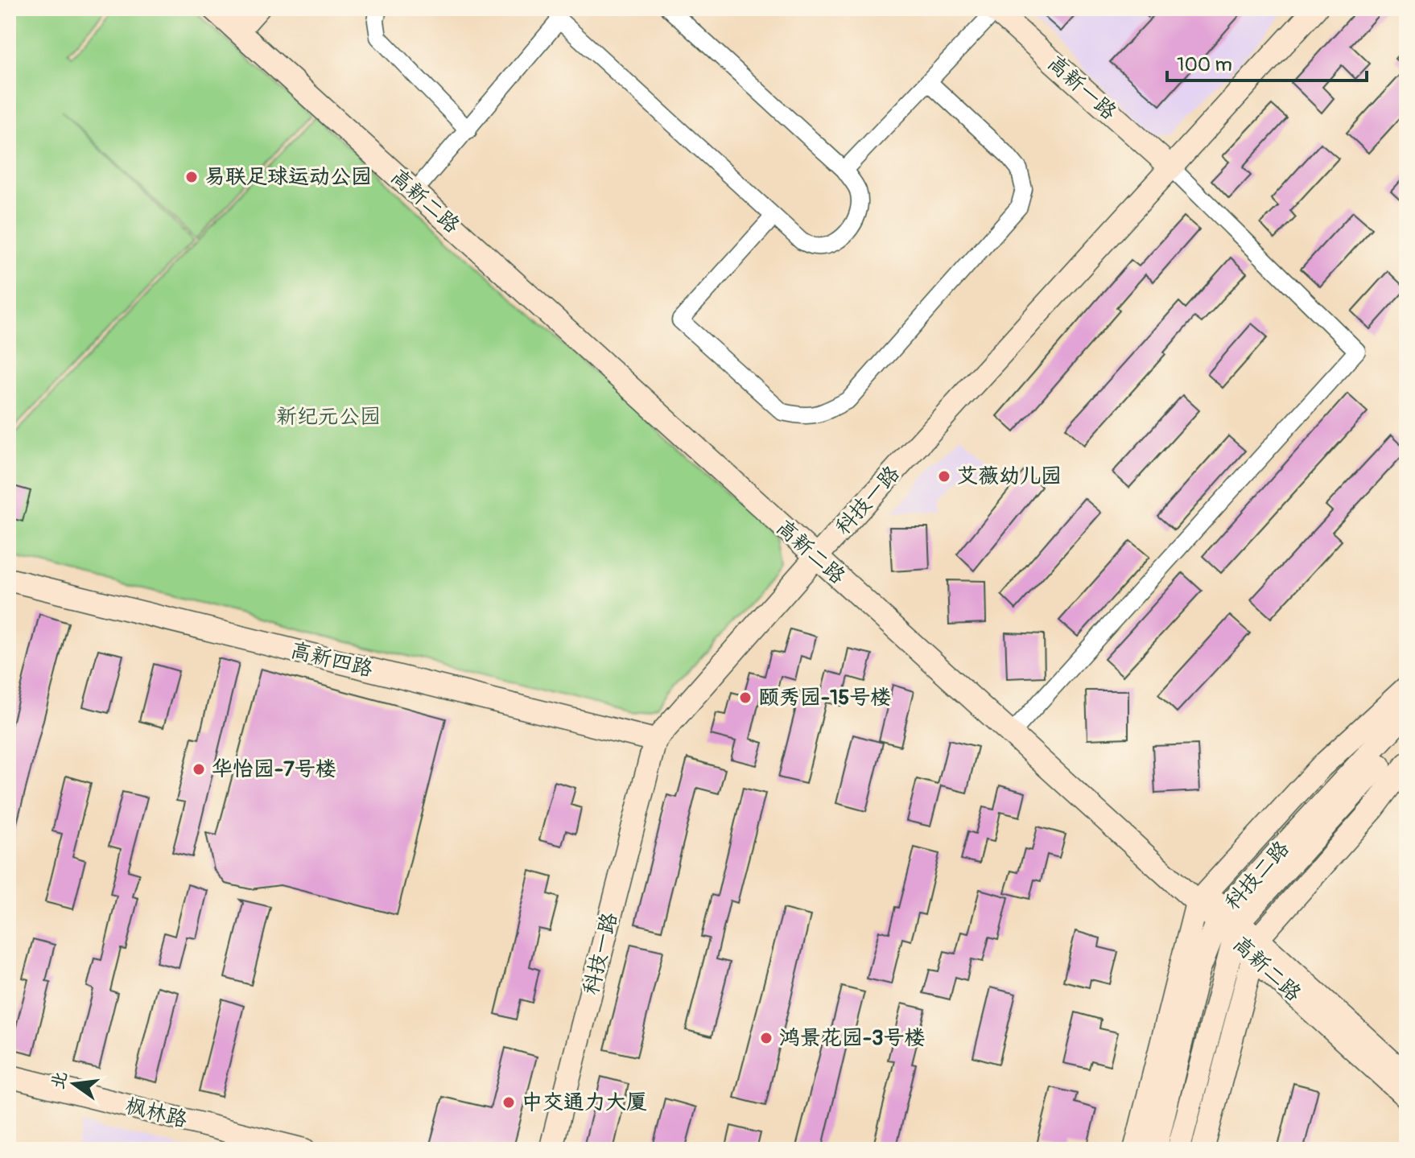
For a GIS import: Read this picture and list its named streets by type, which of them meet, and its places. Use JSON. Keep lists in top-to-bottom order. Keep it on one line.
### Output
{"streets":{"street":["高新一路","高新二路","科技一路","高新四路","科技二路","枫林路"]},"crossings":[["高新一路","科技一路"],["高新二路","科技一路"],["高新二路","科技二路"],["科技一路","高新四路"]],"parks":["新纪元公园"],"places":["易联足球运动公园","艾薇幼儿园","颐秀园-15号楼","华怡园-7号楼","鸿景花园-3号楼","中交通力大厦"],"scale_bar":"100 m","north":"left"}
